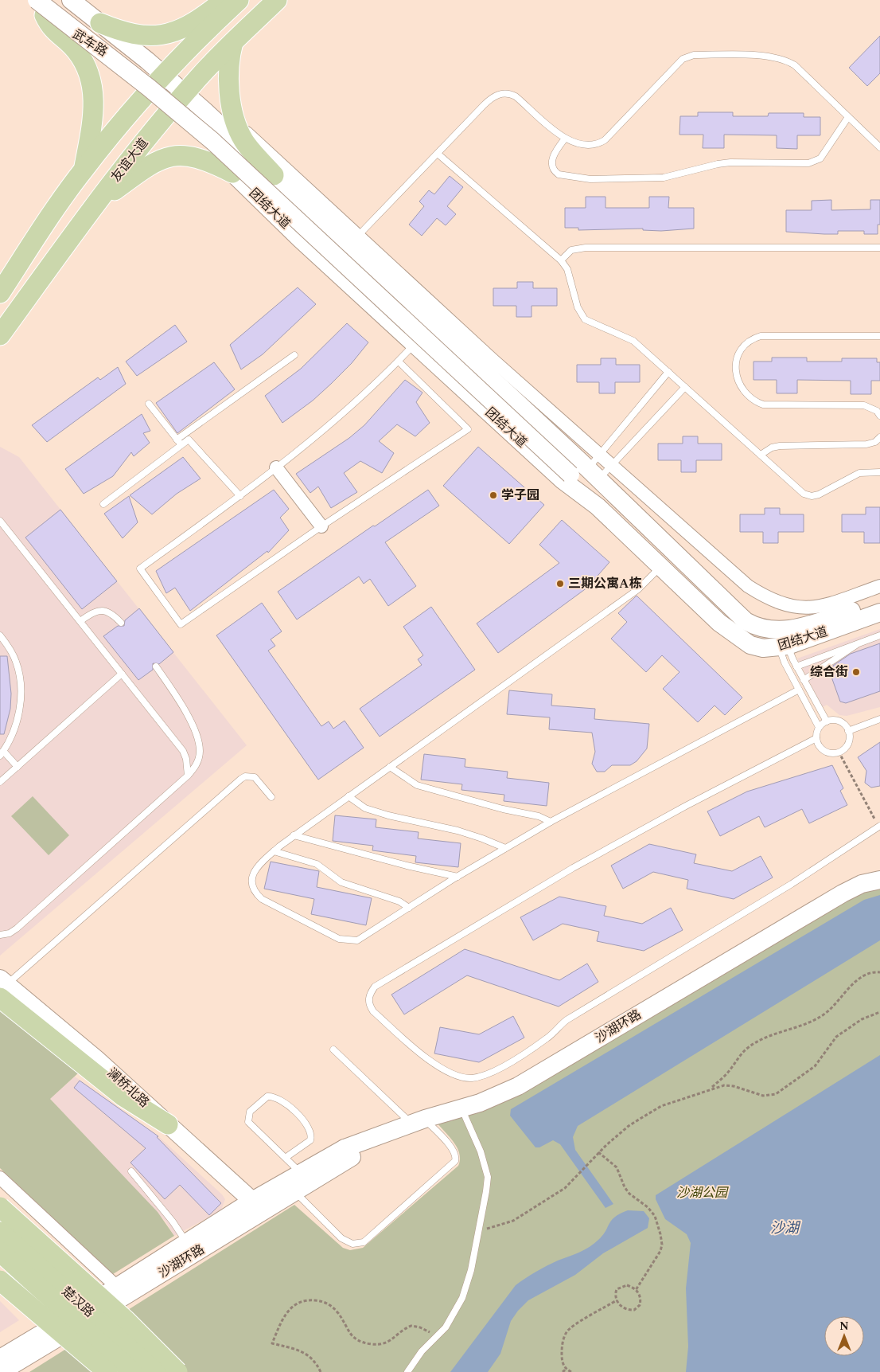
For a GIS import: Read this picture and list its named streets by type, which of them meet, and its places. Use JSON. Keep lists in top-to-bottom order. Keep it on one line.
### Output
{"streets":{"main road":["武车路","友谊大道","团结大道","沙湖环路","澜桥北路","楚汉路"]},"crossings":[["友谊大道","团结大道"],["沙湖环路","澜桥北路"]],"water":["沙湖"],"parks":["沙湖公园"],"places":["学子园","三期公寓A栋","综合街"],"north":"top"}
